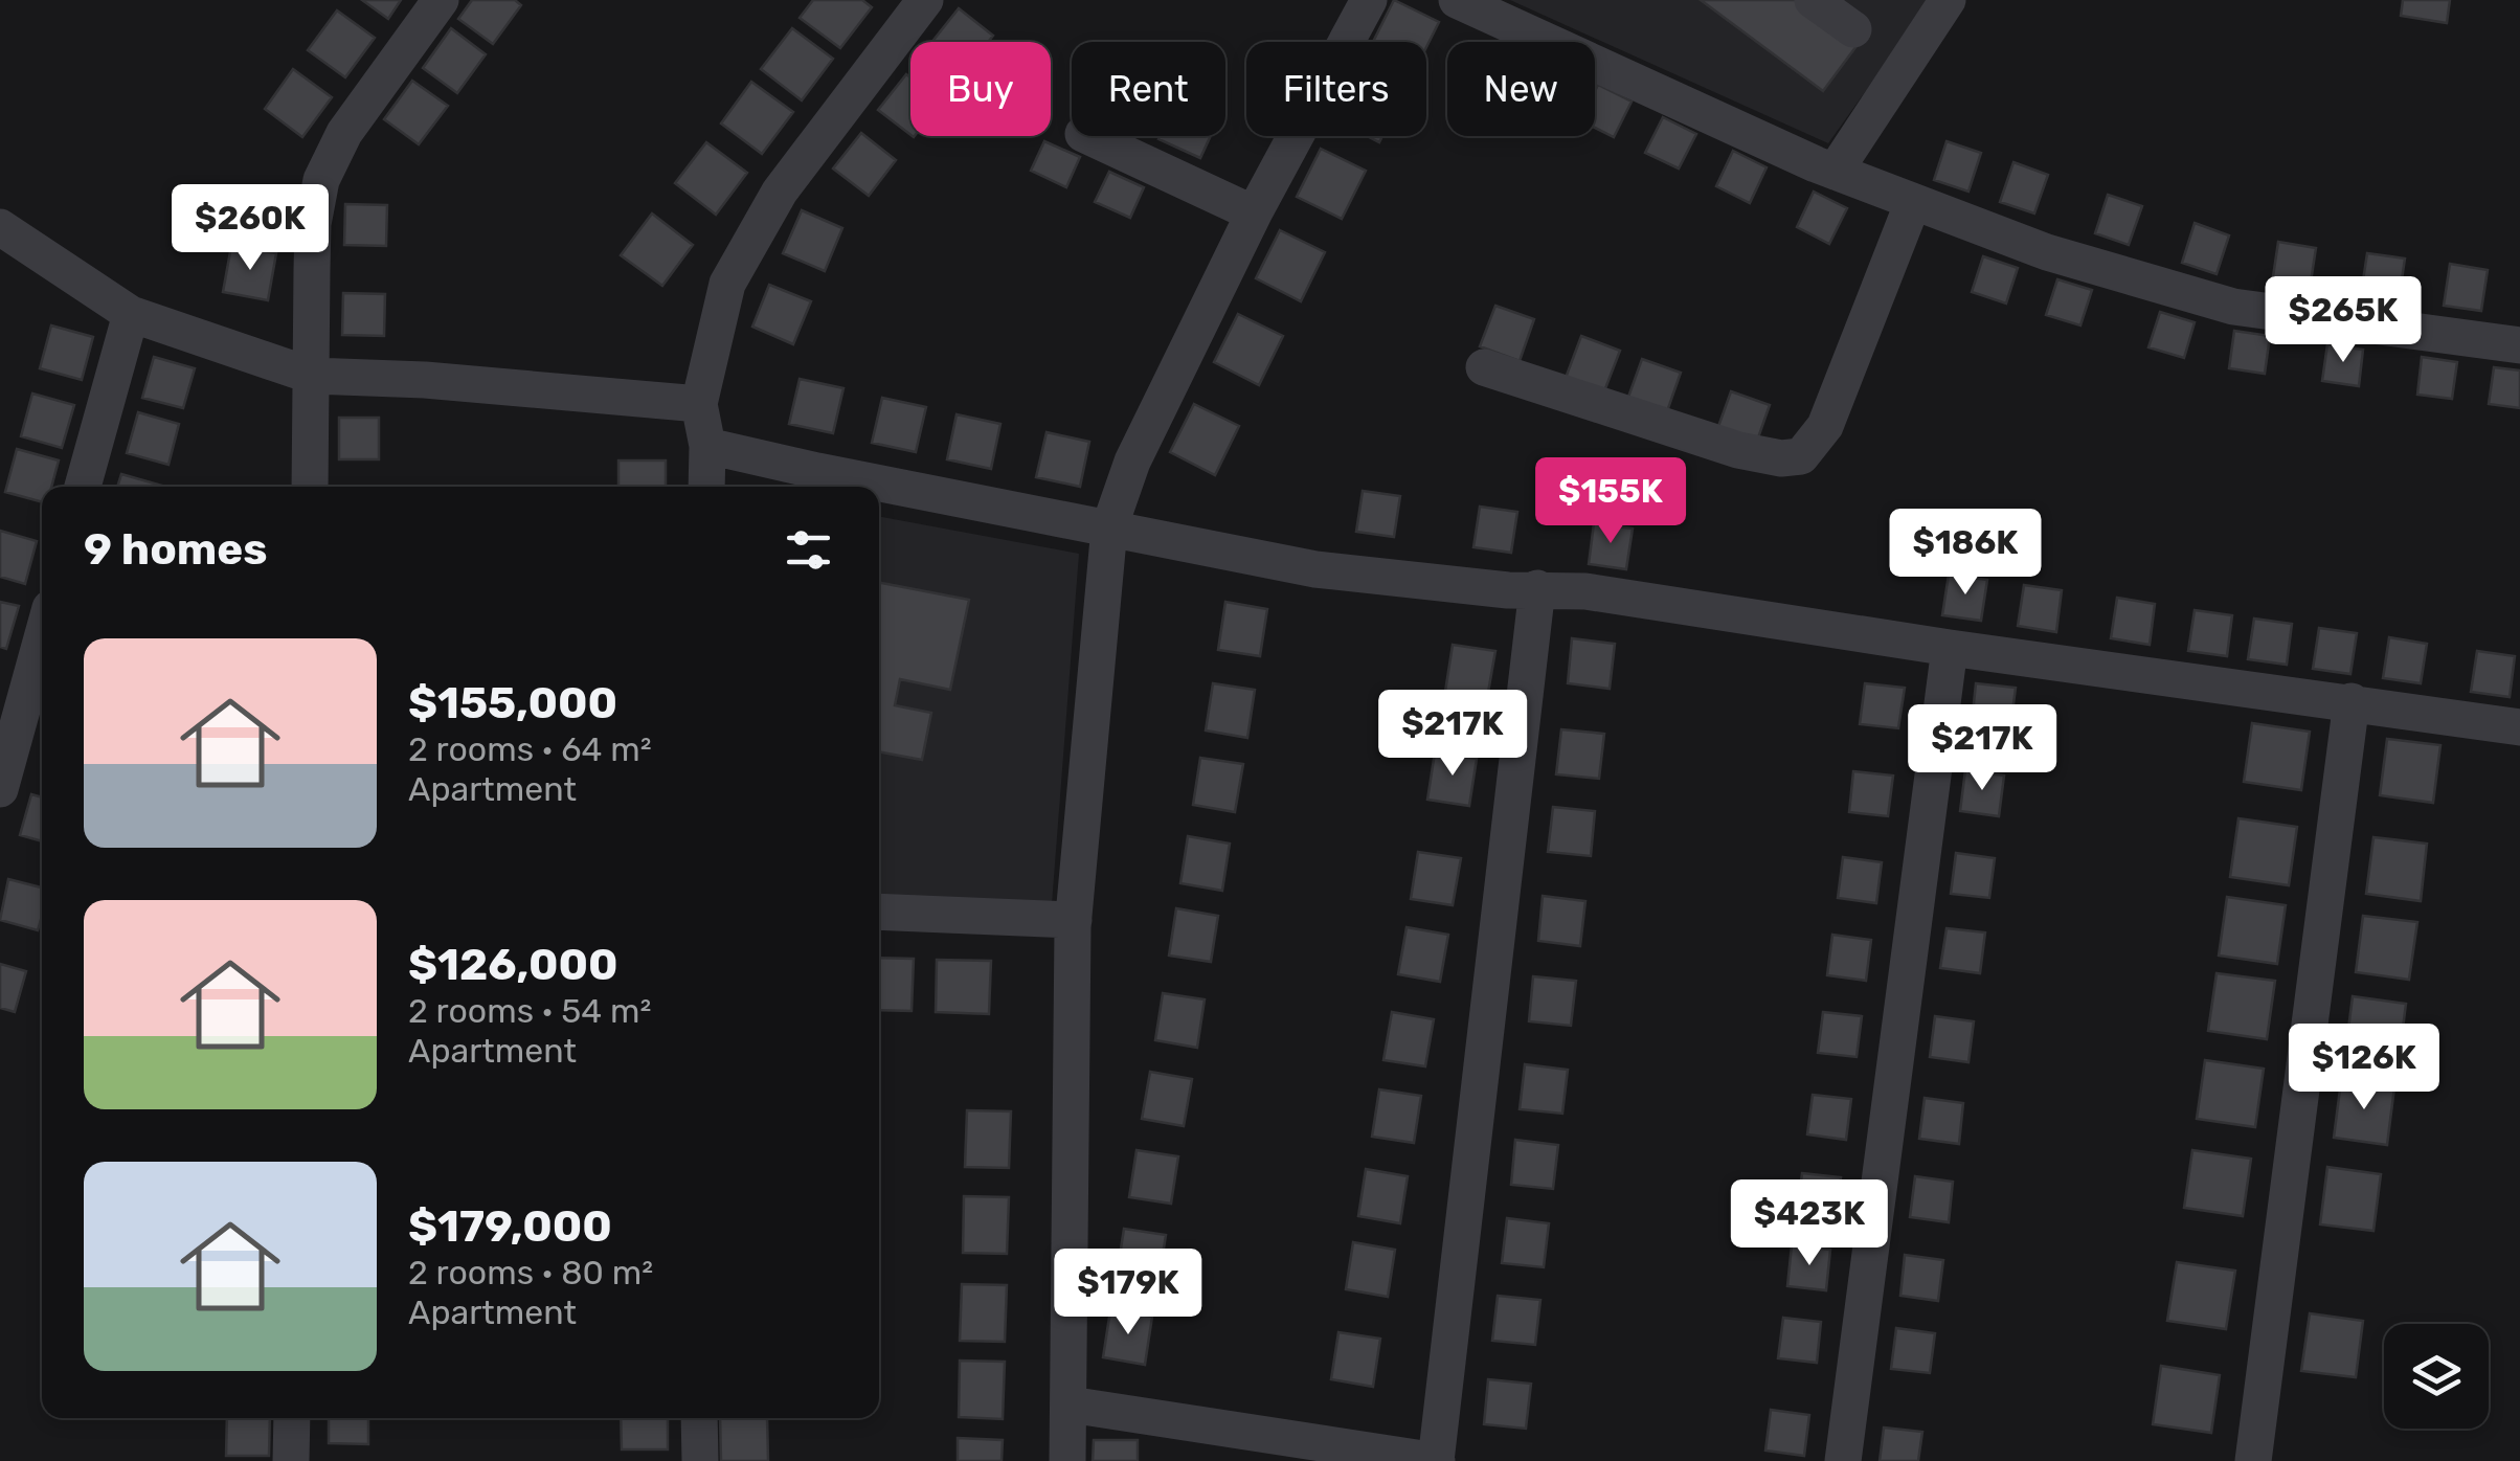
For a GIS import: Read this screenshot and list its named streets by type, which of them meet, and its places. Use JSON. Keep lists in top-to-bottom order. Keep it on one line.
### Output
{"page":{"chip":["Buy","Rent","Filters","New"],"price":["$260K","$265K","$155K","$186K","$217K","$217K","$126K","$423K","$179K"],"heading":"9 homes","list":[{"name":"$155,000","note":"2 rooms · 64 m² · Apartment"},{"name":"$126,000","note":"2 rooms · 54 m² · Apartment"},{"name":"$179,000","note":"2 rooms · 80 m² · Apartment"}]}}
